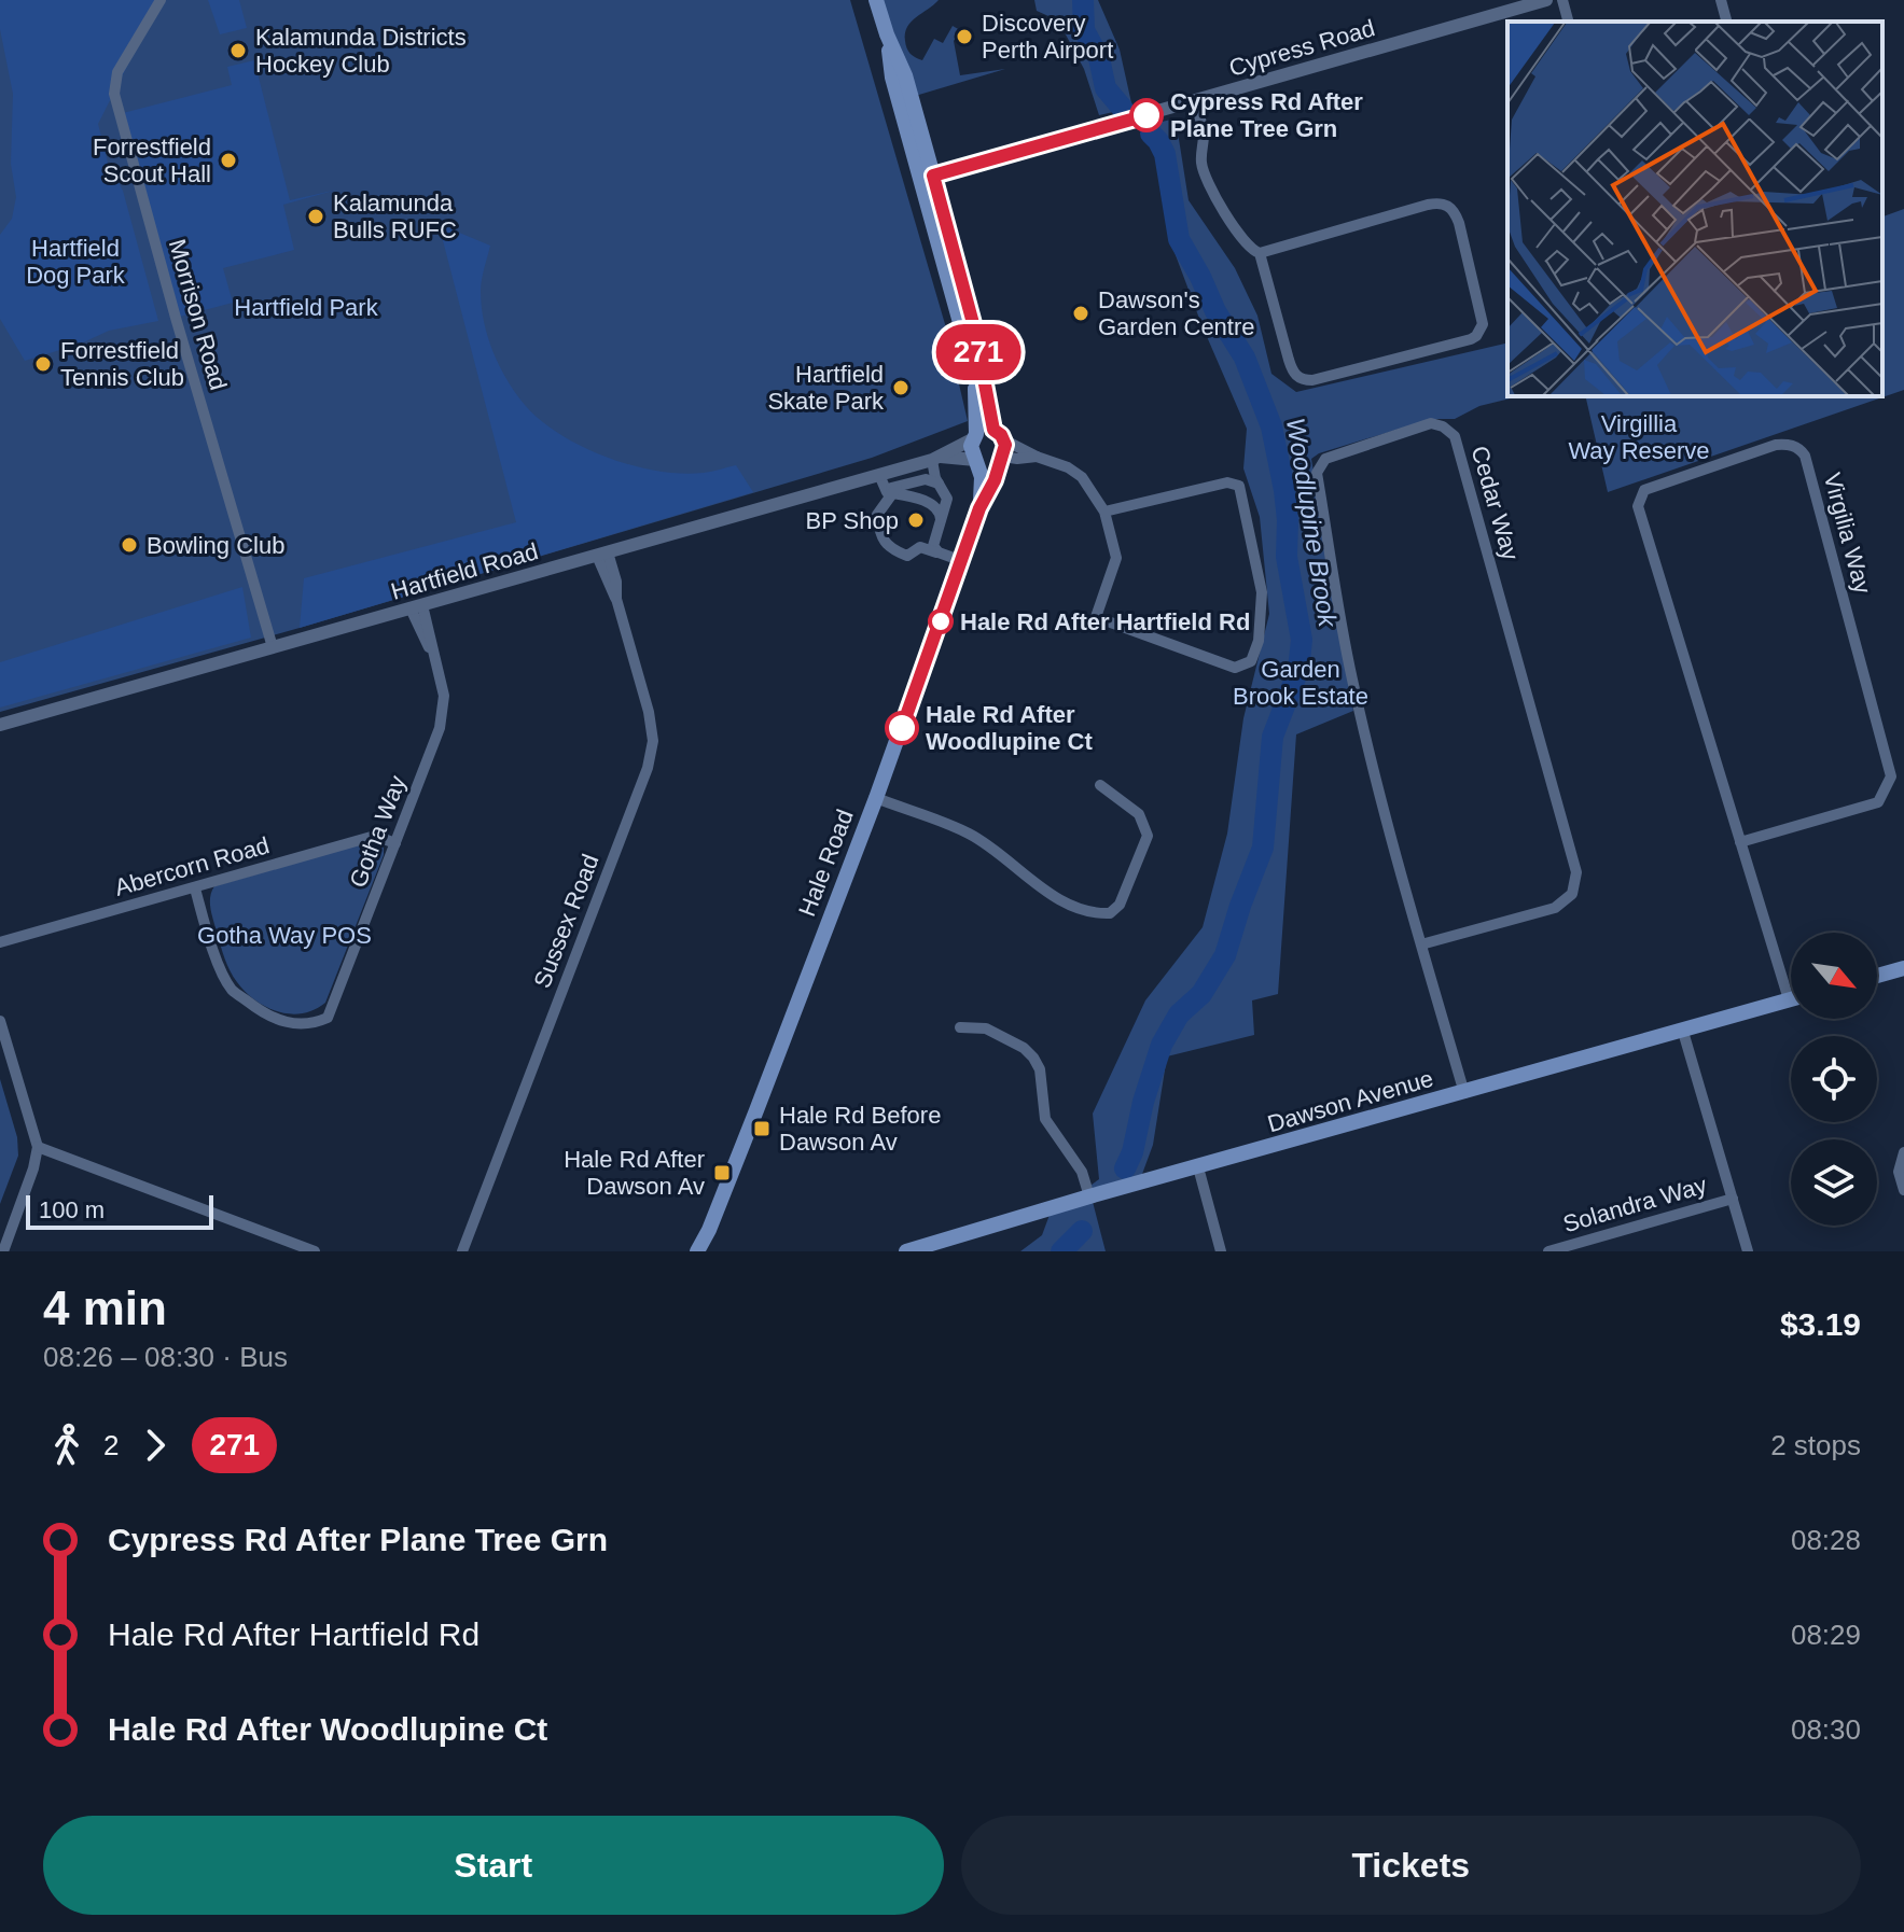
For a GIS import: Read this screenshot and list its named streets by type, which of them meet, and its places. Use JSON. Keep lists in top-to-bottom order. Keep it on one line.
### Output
{"streets":{"main road":["Hale Road","Dawson Avenue"],"street":["Cypress Road","Morrison Road","Cedar Way","Virgilia Way","Hartfield Road","Gotha Way","Abercorn Road","Sussex Road","Solandra Way"]},"crossings":[["Cypress Road","Hale Road"],["Morrison Road","Hartfield Road"],["Cedar Way","Dawson Avenue"],["Virgilia Way","Dawson Avenue"],["Hartfield Road","Gotha Way"],["Hartfield Road","Hale Road"],["Hartfield Road","Sussex Road"],["Gotha Way","Abercorn Road"],["Dawson Avenue","Solandra Way"]],"water":["Woodlupine Brook"],"parks":["Hartfield Dog Park","Hartfield Park","Virgillia Way Reserve","Garden Brook Estate","Gotha Way POS"],"places":{"other":["Discovery Perth Airport","Kalamunda Districts Hockey Club","Cypress Rd After Plane Tree Grn","Forrestfield Scout Hall","Kalamunda Bulls RUFC","Dawson's Garden Centre","Forrestfield Tennis Club","Hartfield Skate Park","BP Shop","Bowling Club","Hale Rd After Hartfield Rd","Hale Rd After Woodlupine Ct"],"transit":["Hale Rd Before Dawson Av","Hale Rd After Dawson Av"]},"lines":["bus line 271"],"scale_bar":"100 m","north":"bottom right","page":{"on_map":"271","scale":"100 m","heading":["4 min","08:26 – 08:30 · Bus","$3.19"],"legs":["2","271","2 stops"],"list":[{"name":"Cypress Rd After Plane Tree Grn","value":"08:28"},{"name":"Hale Rd After Hartfield Rd","value":"08:29"},{"name":"Hale Rd After Woodlupine Ct","value":"08:30"}],"buttons":["Start","Tickets"]}}
